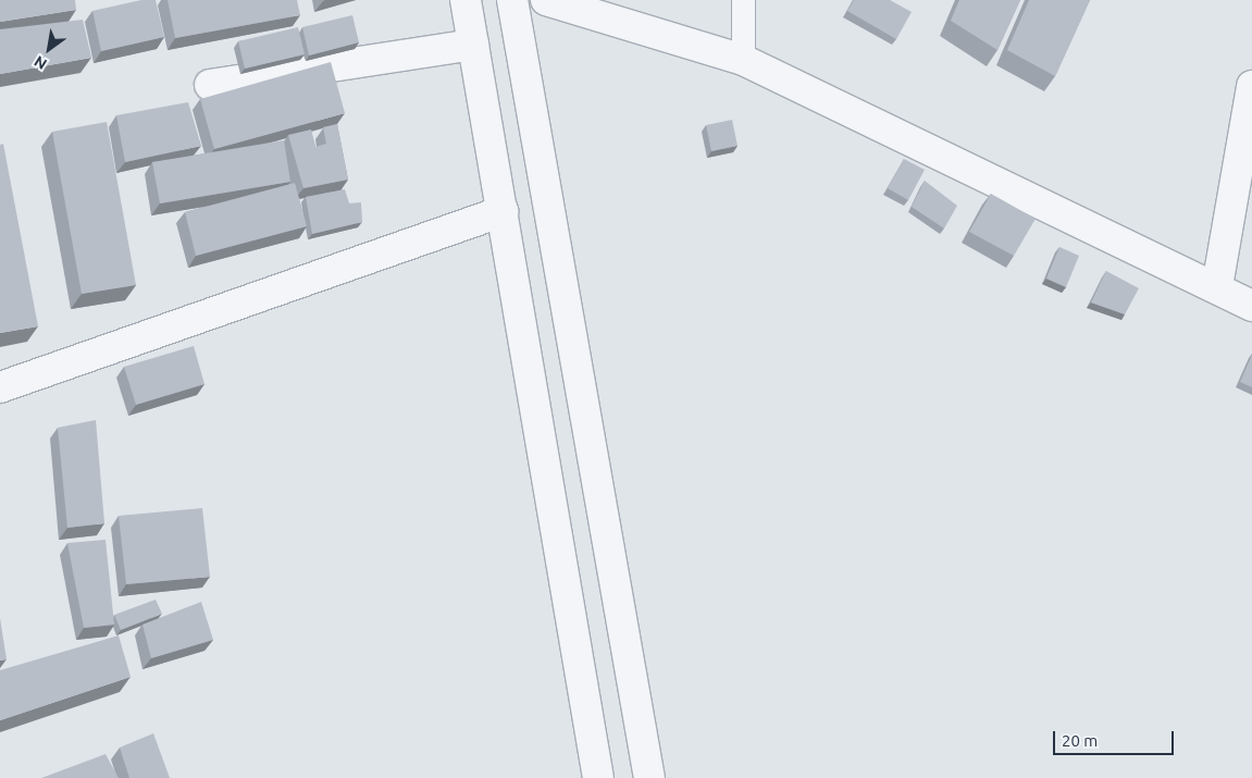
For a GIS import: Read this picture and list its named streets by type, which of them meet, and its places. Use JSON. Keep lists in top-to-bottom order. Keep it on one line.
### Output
{"scale_bar":"20 m","north":"bottom left"}
